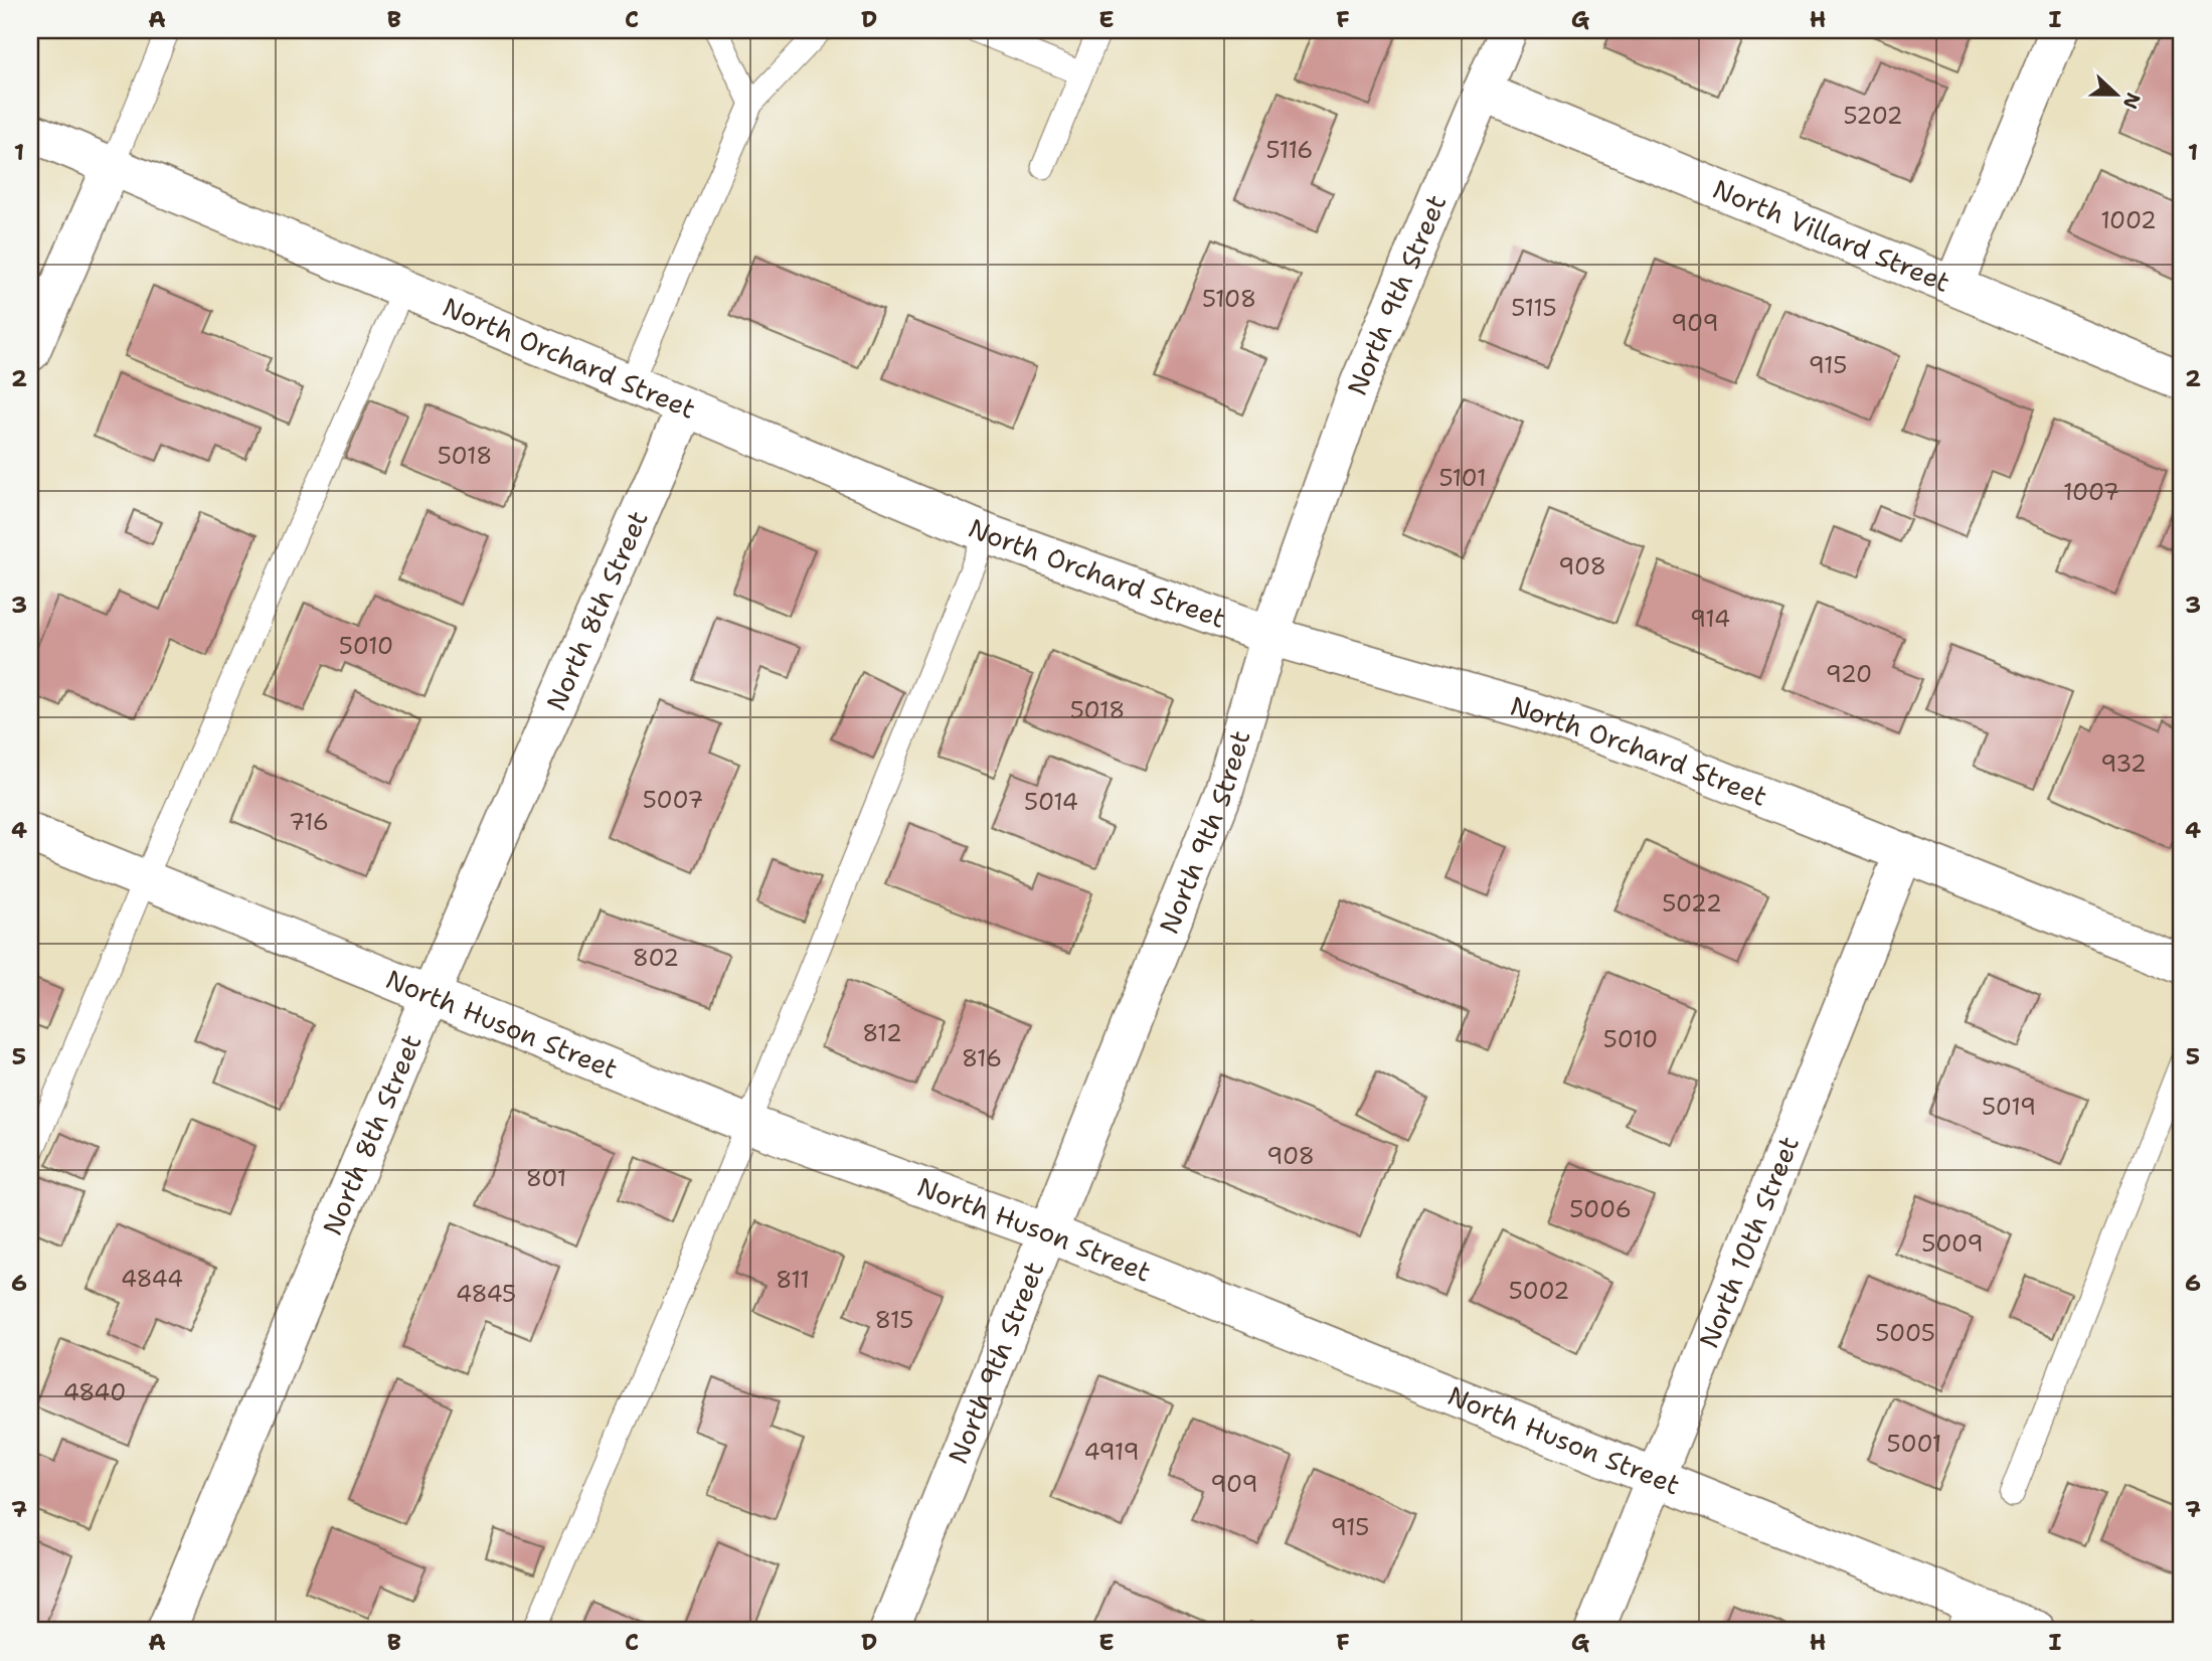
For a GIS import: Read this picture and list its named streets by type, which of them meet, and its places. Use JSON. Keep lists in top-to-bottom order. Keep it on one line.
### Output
{"streets":{"street":["North Villard Street","North 9th Street","North Orchard Street","North 8th Street","North Huson Street","North 10th Street"]},"crossings":[["North Villard Street","North 9th Street"],["North 9th Street","North Orchard Street"],["North 9th Street","North Huson Street"],["North Orchard Street","North 8th Street"],["North Orchard Street","North 10th Street"],["North 8th Street","North Huson Street"],["North Huson Street","North 10th Street"]],"house_numbers":["5202","5116","1002","5108","5115","909","915","5018","5101","1007","908","914","5010","920","5018","932","5007","5014","716","5022","802","812","5010","816","5019","908","801","5006","5009","4844","811","5002","4845","815","5005","4840","5001","4919","909","915"],"north":"right","grid":{"columns":["A","B","C","D","E","F","G","H","I"],"rows":["1","2","3","4","5","6","7"]}}
